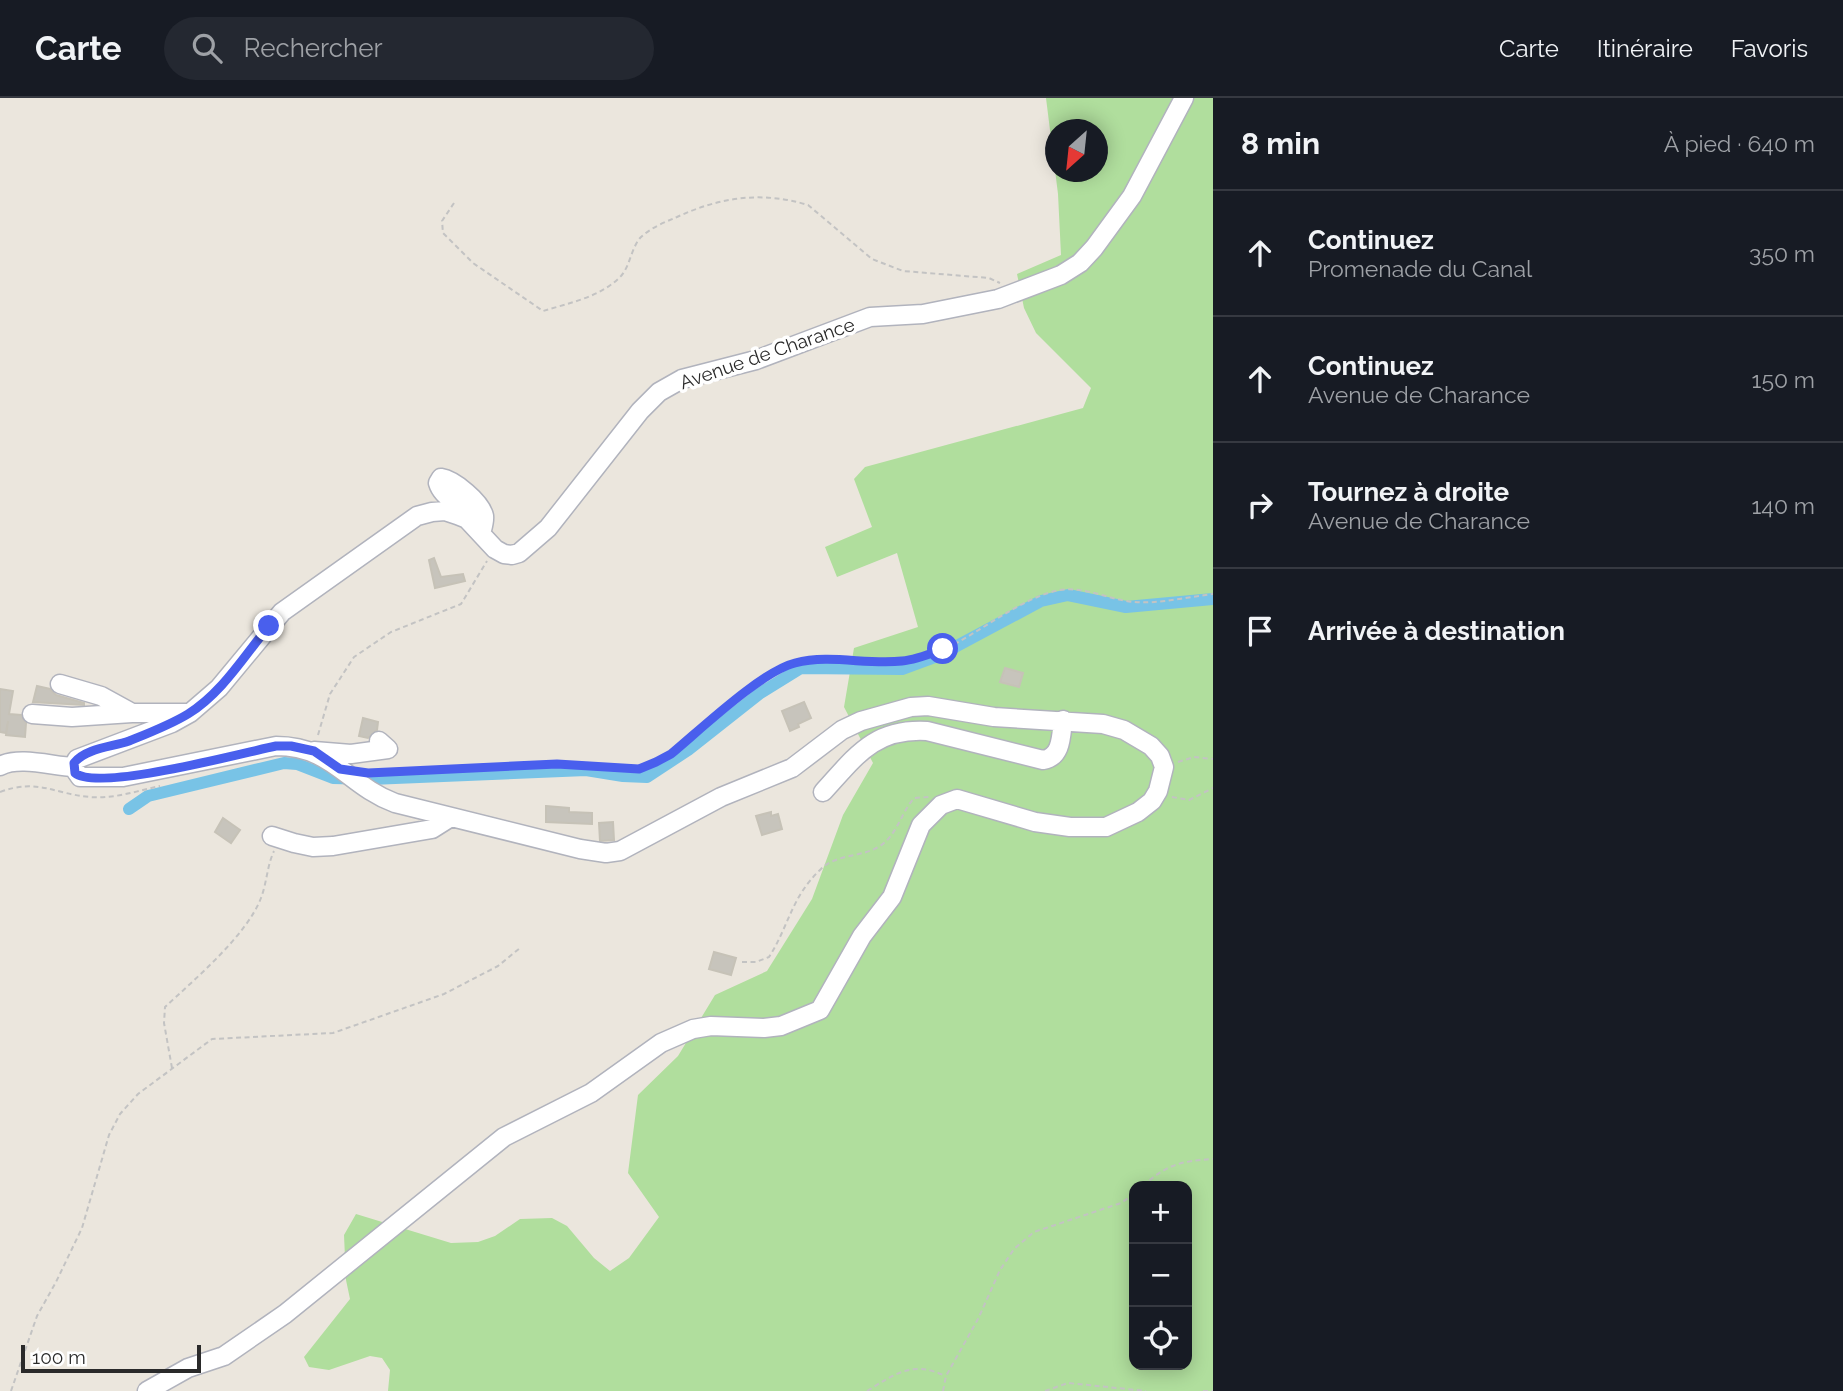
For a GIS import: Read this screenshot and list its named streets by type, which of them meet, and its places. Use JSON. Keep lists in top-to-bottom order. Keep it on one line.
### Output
{"streets":{"street":["Avenue de Charance"]},"scale_bar":"100 m","north":"bottom left","page":{"header":"Carte","search":"Rechercher","nav":["Carte","Itinéraire","Favoris"],"heading":["8 min","À pied · 640 m"],"list":[["Continuez","Promenade du Canal","350 m"],["Continuez","Avenue de Charance","150 m"],["Tournez à droite","Avenue de Charance","140 m"],"Arrivée à destination"],"map_buttons":["+","−"],"scale":"100 m"}}
